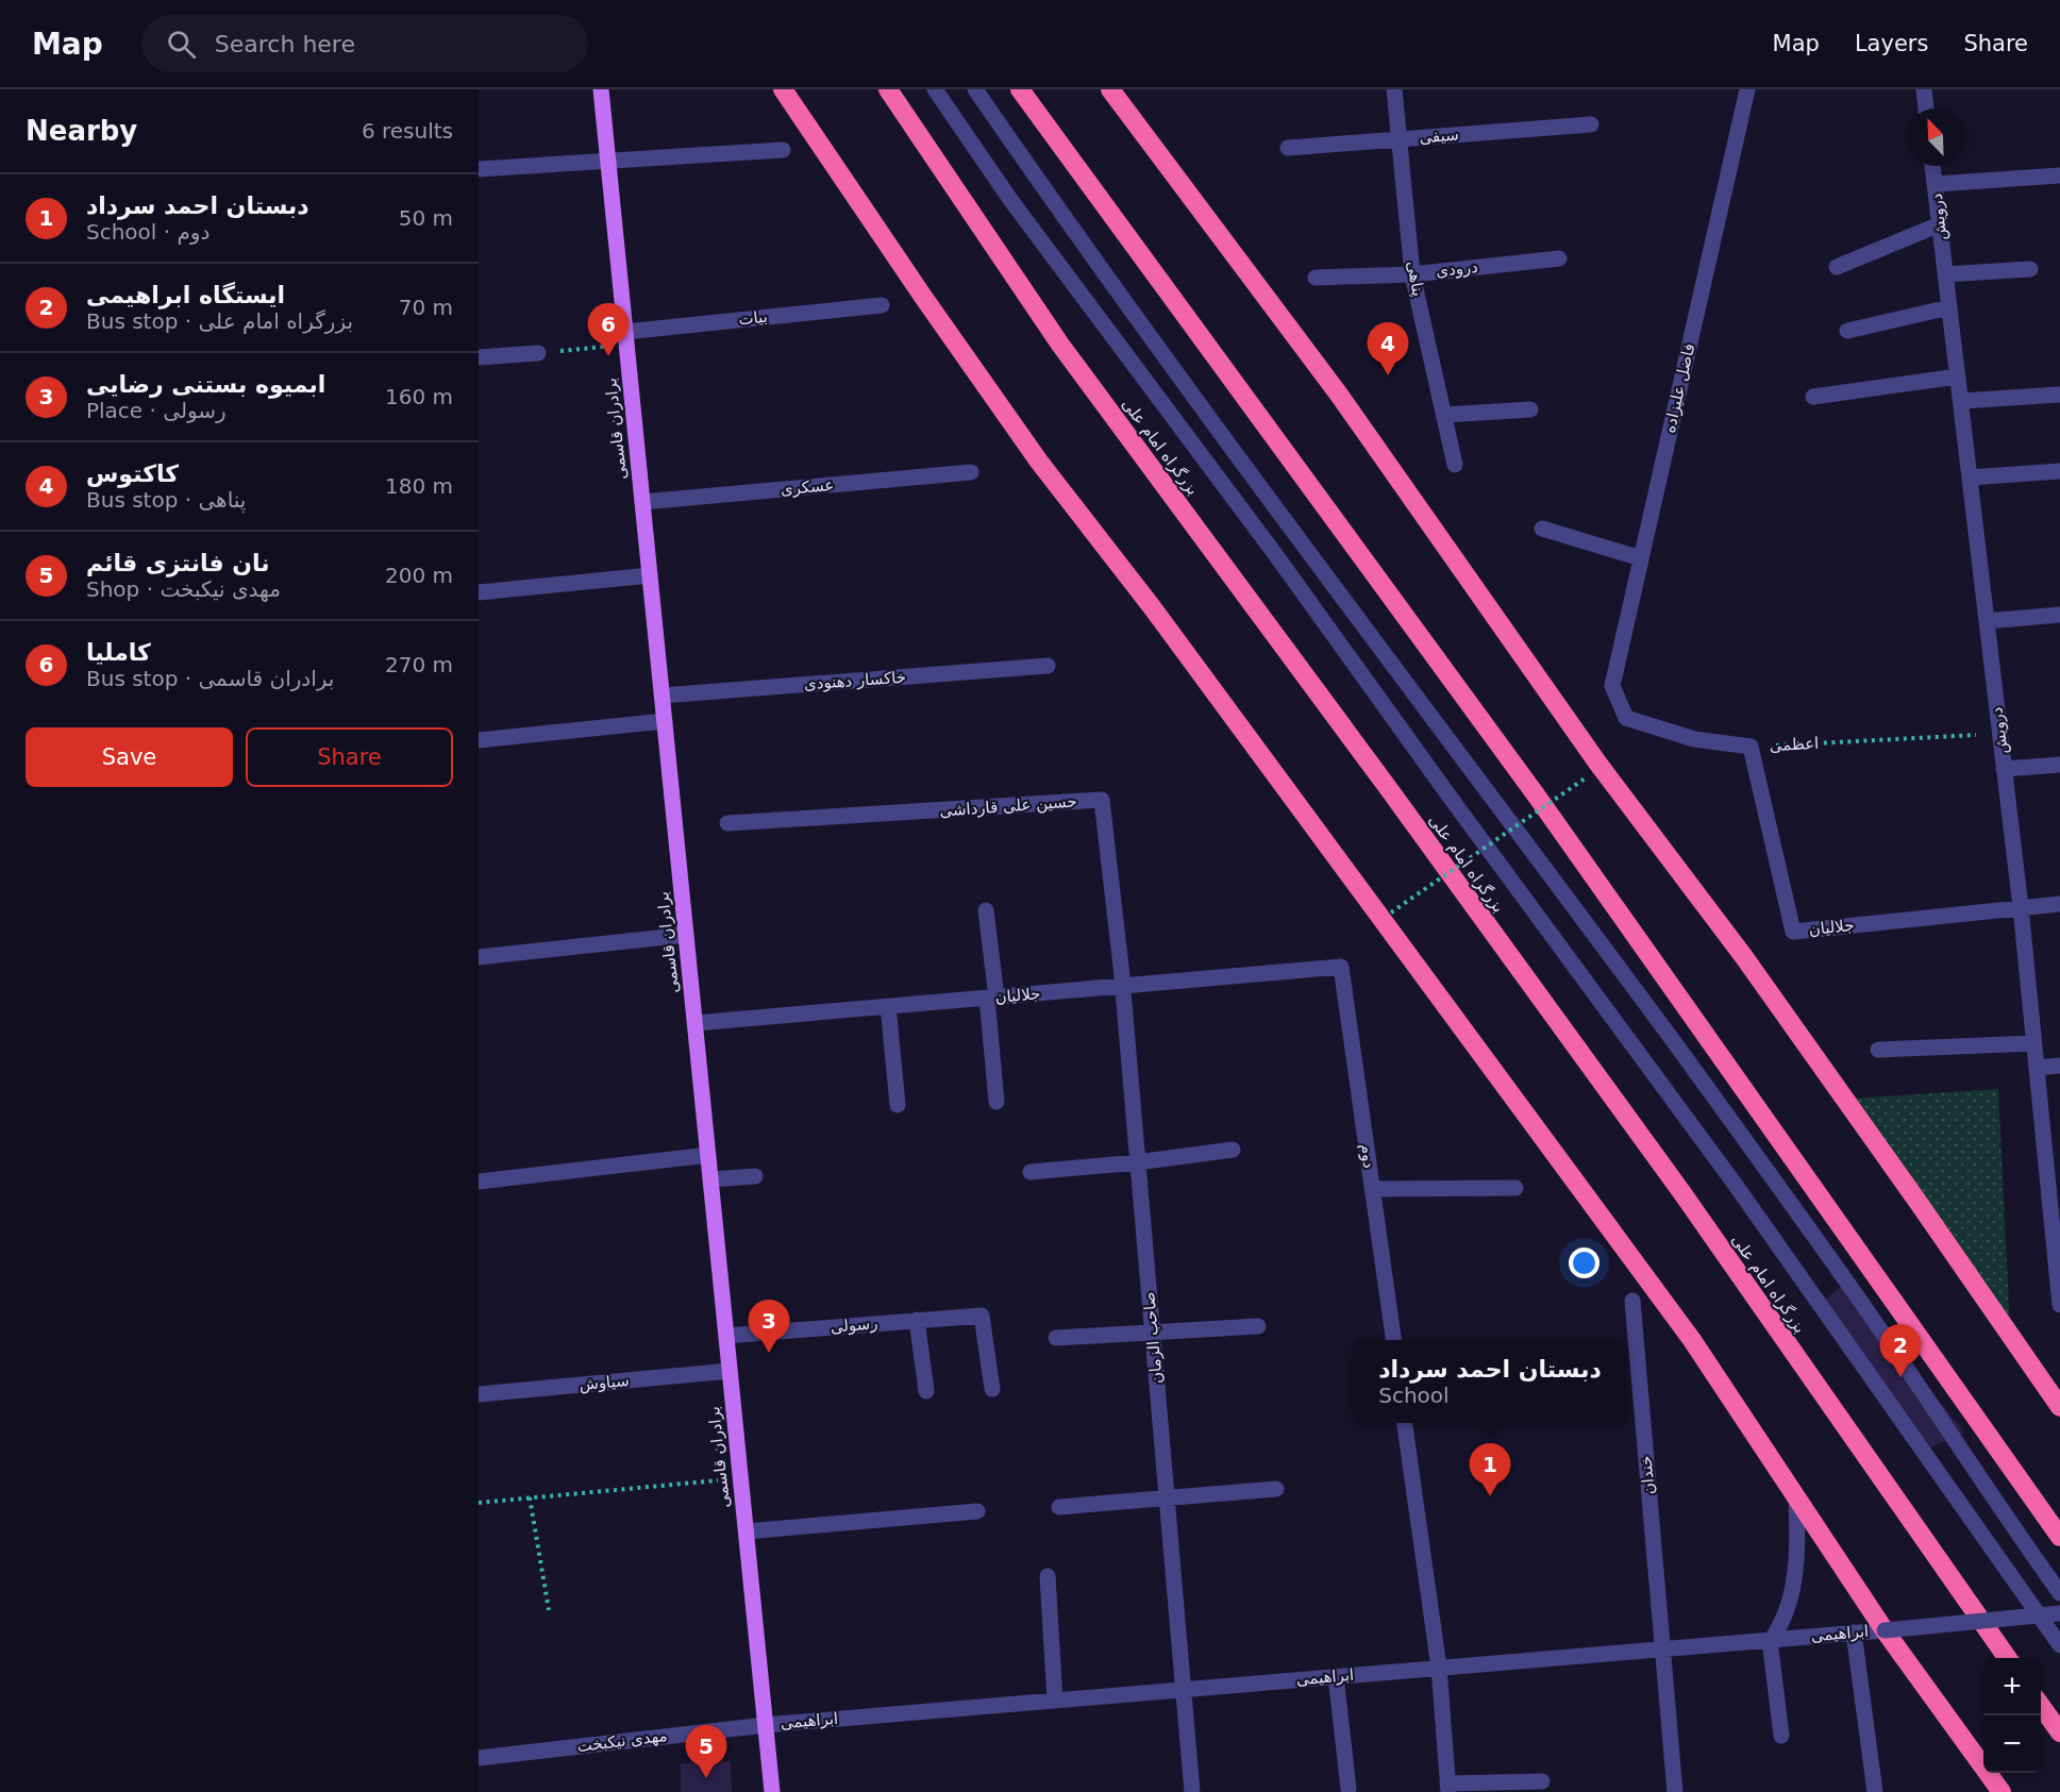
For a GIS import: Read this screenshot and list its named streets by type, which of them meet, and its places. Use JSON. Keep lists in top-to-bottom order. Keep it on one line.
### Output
{"streets":{"highway":["بزرگراه امام علی"],"main road":["برادران قاسمی"],"street":["سیفی","درویش","درودی","پناهی","بیات","فاضل علیزاده","عسکری","خاکسار دهنودی","اعظمی","حسین علی قارداشی","جلالیان","دوم","رسولی","صاحب الزمان","سیاوش","خندان","ابراهیمی","مهدی نیکبخت"]},"crossings":[["سیفی","پناهی"],["درویش","اعظمی"],["درویش","جلالیان"],["درودی","پناهی"],["بیات","برادران قاسمی"],["فاضل علیزاده","اعظمی"],["برادران قاسمی","عسکری"],["برادران قاسمی","خاکسار دهنودی"],["برادران قاسمی","جلالیان"],["برادران قاسمی","رسولی"],["برادران قاسمی","سیاوش"],["برادران قاسمی","ابراهیمی"],["برادران قاسمی","مهدی نیکبخت"],["اعظمی","جلالیان"],["حسین علی قارداشی","جلالیان"],["حسین علی قارداشی","صاحب الزمان"],["جلالیان","دوم"],["جلالیان","صاحب الزمان"],["صاحب الزمان","ابراهیمی"],["خندان","ابراهیمی"],["ابراهیمی","مهدی نیکبخت"]],"north":"top left","page":{"header":"Map","search":"Search here","nav":["Map","Layers","Share"],"heading":["Nearby","6 results"],"list":[{"mark":"1","name":"دبستان احمد سرداد","note":"School · دوم","value":"50 m"},{"mark":"2","name":"ایستگاه ابراهیمی","note":"Bus stop · بزرگراه امام علی","value":"70 m"},{"mark":"3","name":"ابمیوه بستنی رضایی","note":"Place · رسولی","value":"160 m"},{"mark":"4","name":"کاکتوس","note":"Bus stop · پناهی","value":"180 m"},{"mark":"5","name":"نان فانتزی قائم","note":"Shop · مهدی نیکبخت","value":"200 m"},{"mark":"6","name":"کاملیا","note":"Bus stop · برادران قاسمی","value":"270 m"}],"pins":["6","4","3","2","1","5"],"buttons":["Save","Share"],"popup":["دبستان احمد سرداد","School"],"map_buttons":["+","−"]}}
